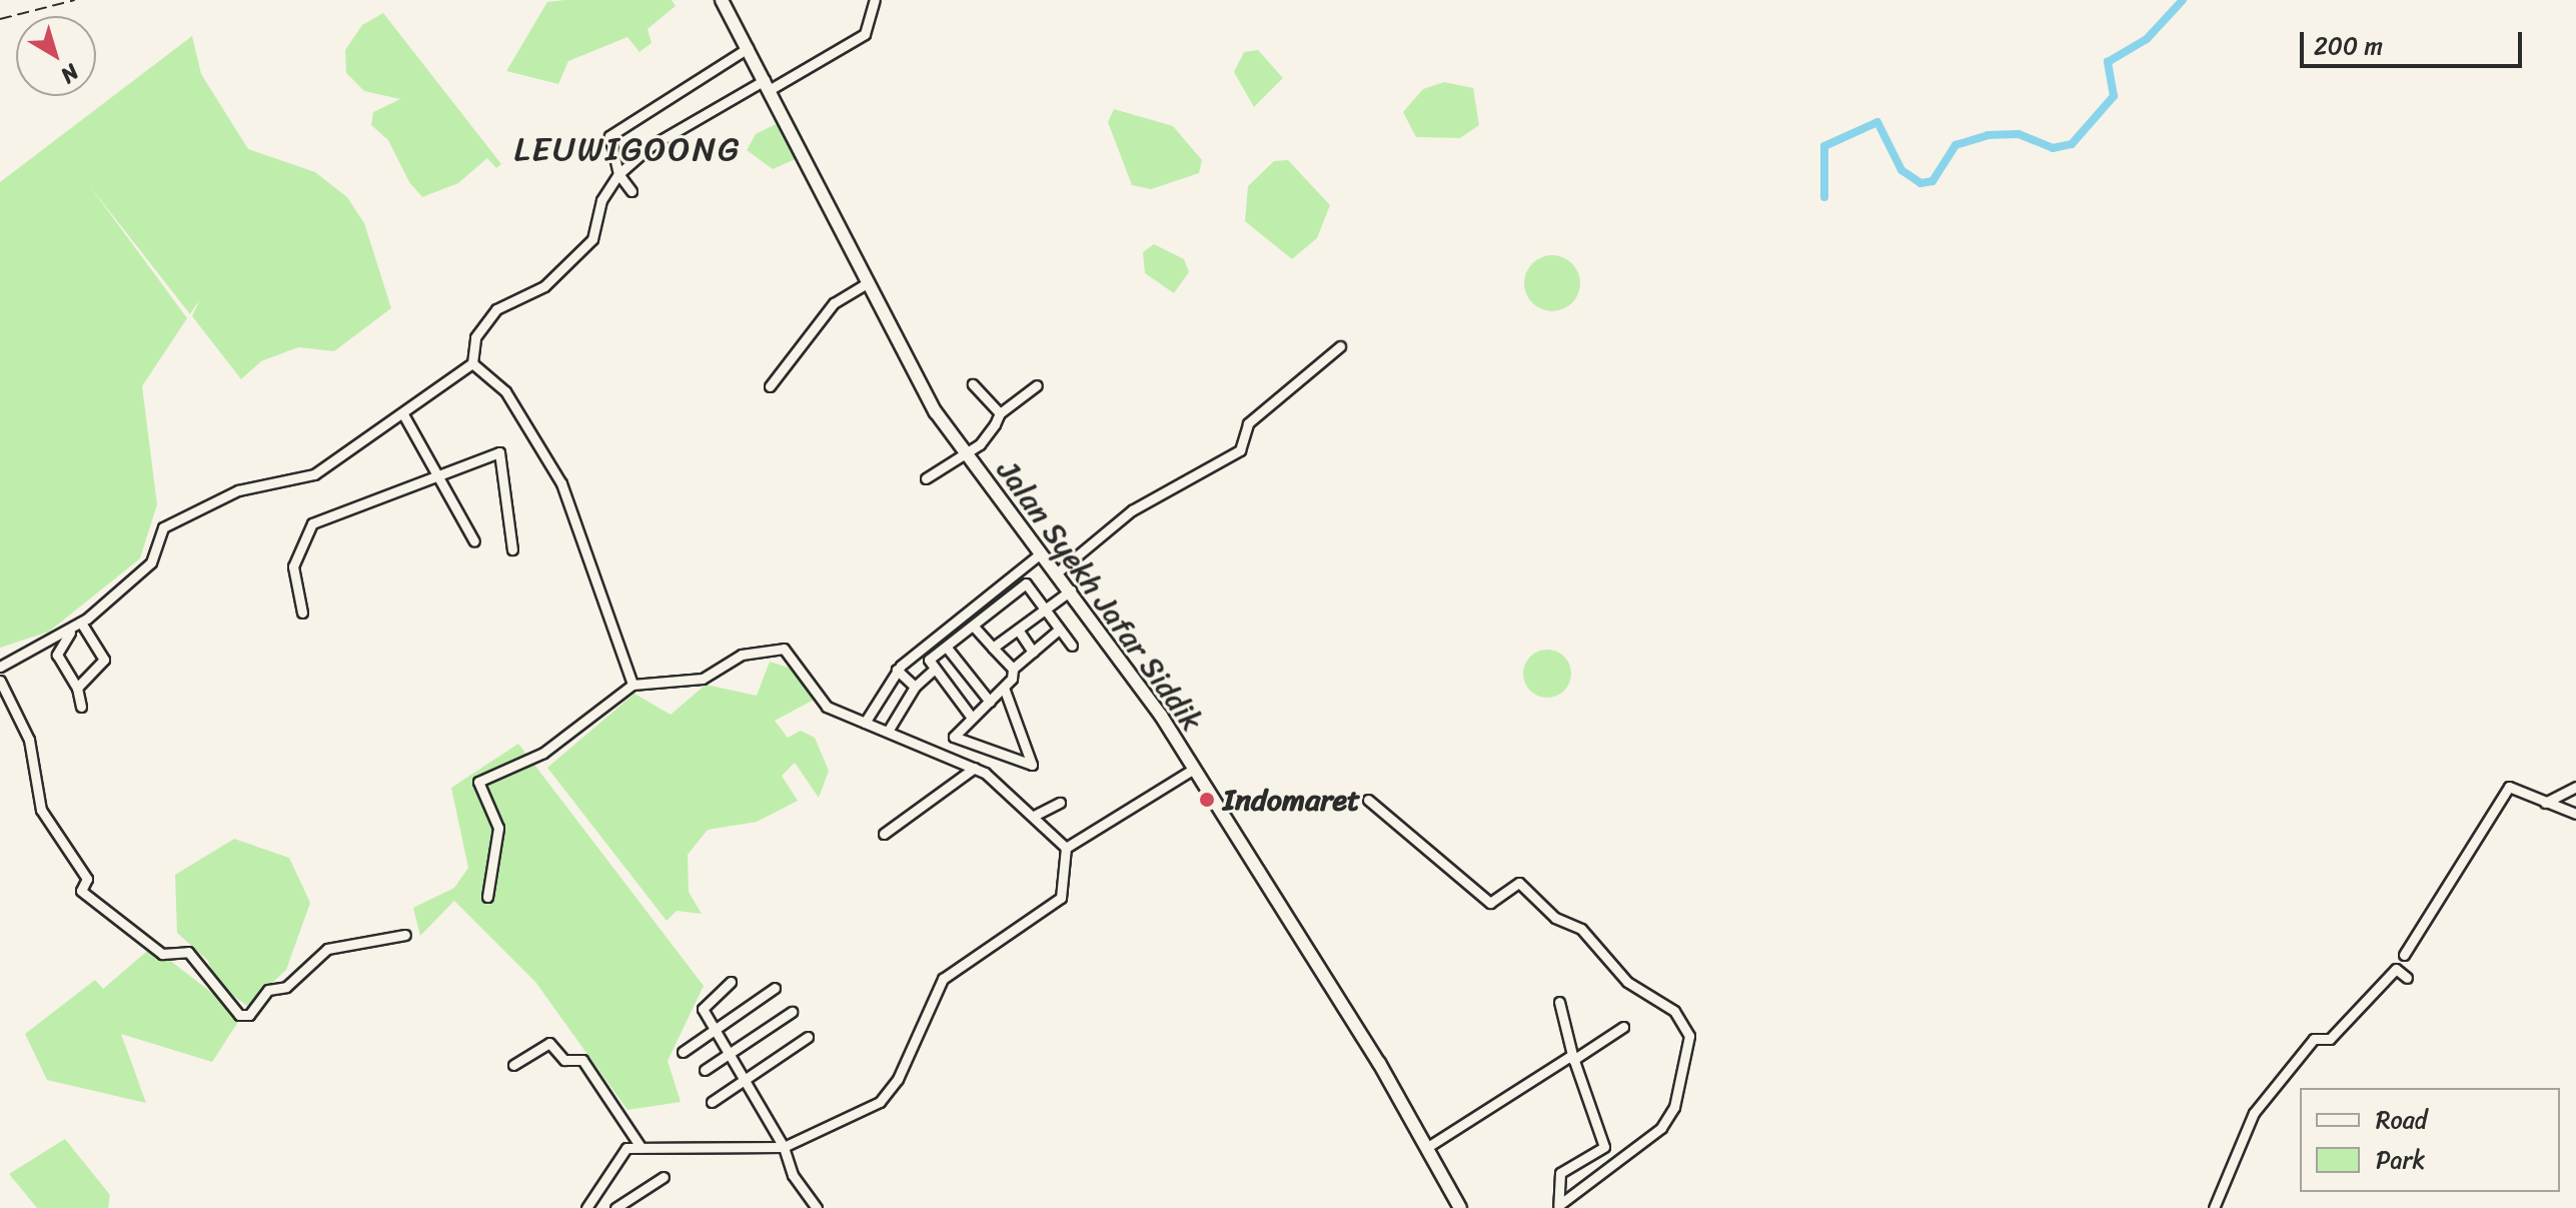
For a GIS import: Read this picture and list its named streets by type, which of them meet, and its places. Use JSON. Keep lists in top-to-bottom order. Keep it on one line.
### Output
{"streets":{"main road":["Jalan Syekh Jafar Siddik"]},"districts":["LEUWIGOONG"],"places":["Indomaret"],"legend":["Road","Park"],"scale_bar":"200 m","north":"bottom right"}
